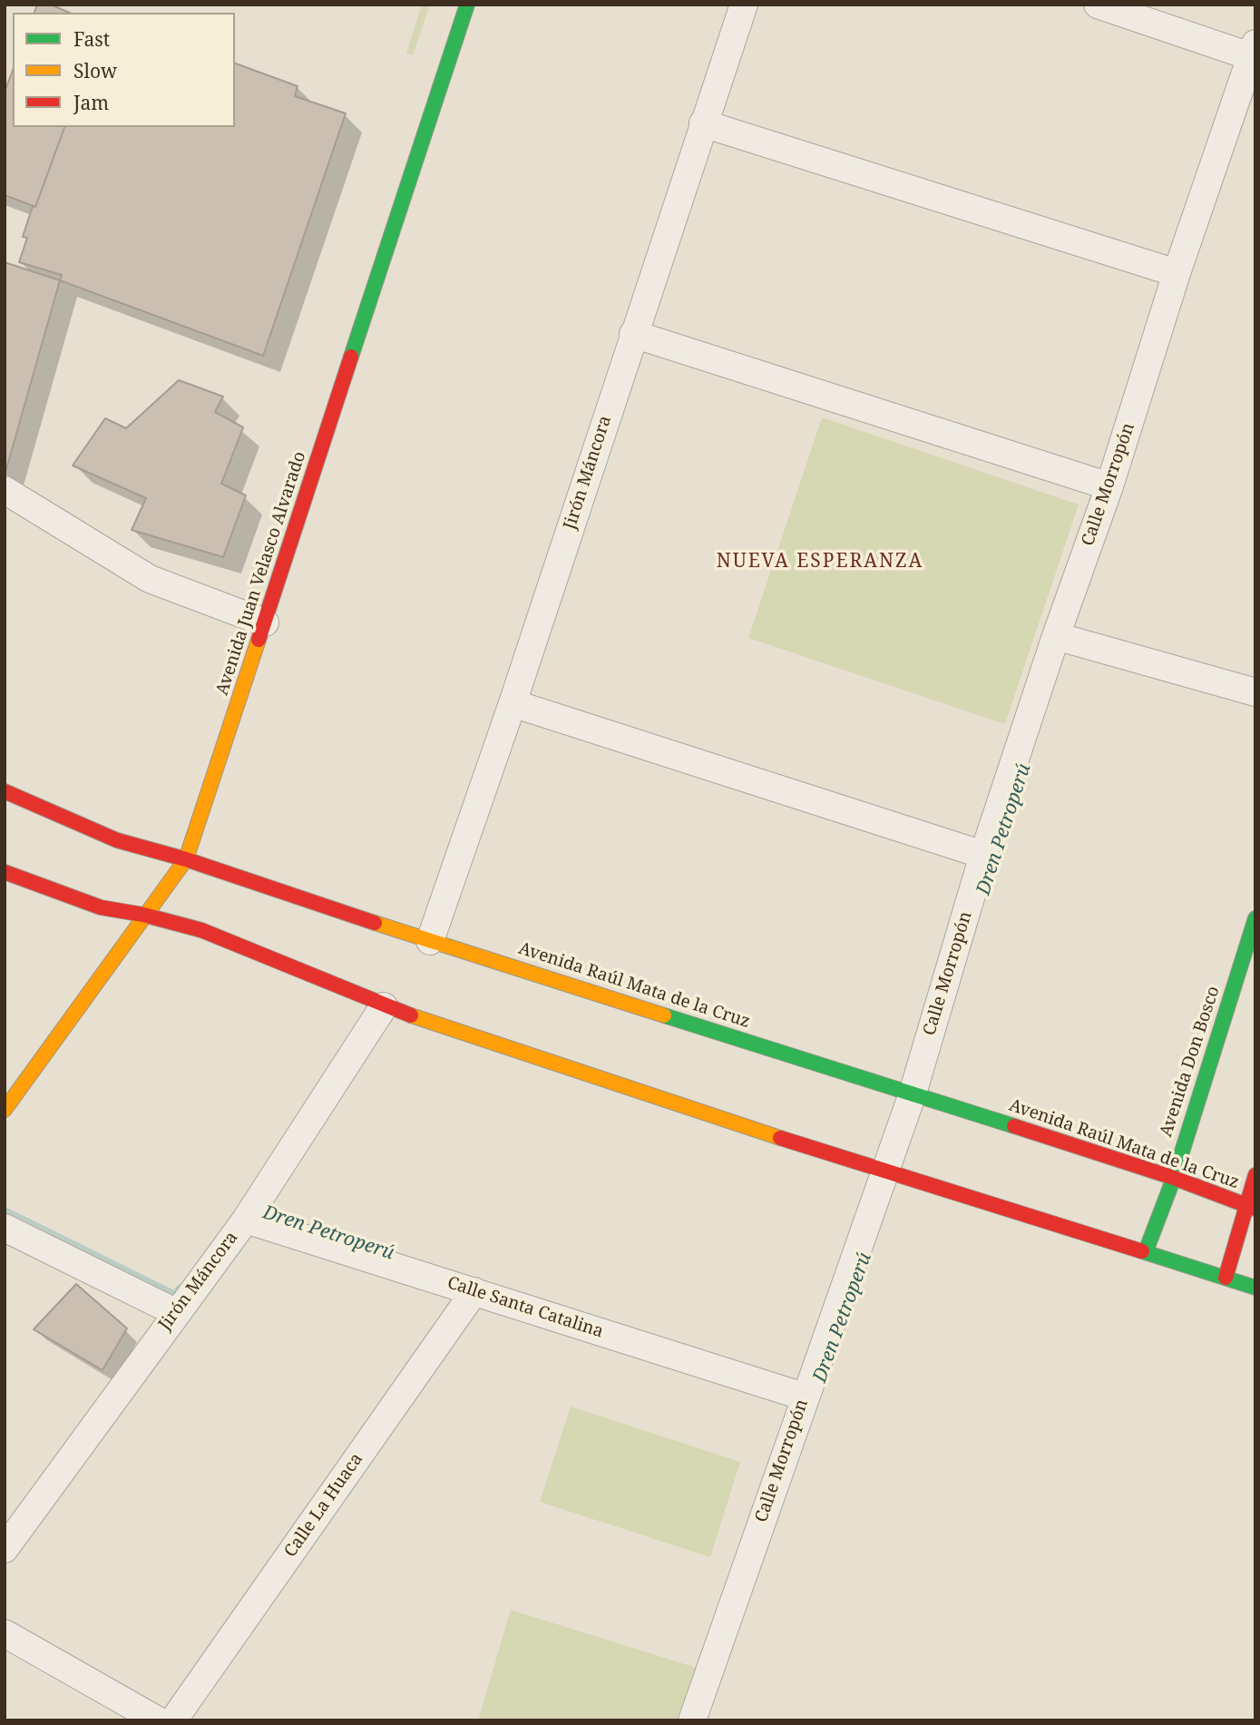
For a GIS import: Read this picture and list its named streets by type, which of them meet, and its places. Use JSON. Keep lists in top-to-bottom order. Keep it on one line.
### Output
{"streets":{"main road":["Avenida Juan Velasco Alvarado","Avenida Raúl Mata de la Cruz","Avenida Don Bosco"],"street":["Jirón Máncora","Calle Morropón","Calle Santa Catalina","Calle La Huaca"]},"crossings":[["Jirón Máncora","Avenida Raúl Mata de la Cruz"],["Jirón Máncora","Calle Santa Catalina"],["Calle Morropón","Avenida Raúl Mata de la Cruz"],["Calle Morropón","Calle Santa Catalina"],["Avenida Juan Velasco Alvarado","Avenida Raúl Mata de la Cruz"],["Avenida Raúl Mata de la Cruz","Avenida Don Bosco"],["Calle Santa Catalina","Calle La Huaca"]],"districts":["NUEVA ESPERANZA"],"water":["Dren Petroperú"],"legend":["Fast","Slow","Jam"]}
